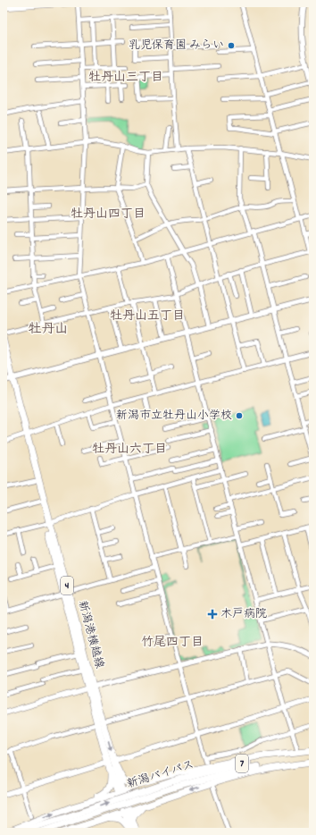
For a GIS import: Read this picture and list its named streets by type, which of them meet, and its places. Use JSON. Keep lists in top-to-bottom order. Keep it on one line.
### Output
{"streets":{"main road":["4","新潟港横越線","7","新潟バイパス"]},"districts":["牡丹山三丁目","牡丹山四丁目","牡丹山五丁目","牡丹山","牡丹山六丁目","竹尾四丁目"],"places":{"other":["乳児保育園 みらい","新潟市立牡丹山小学校"],"health":["木戸病院"]}}
